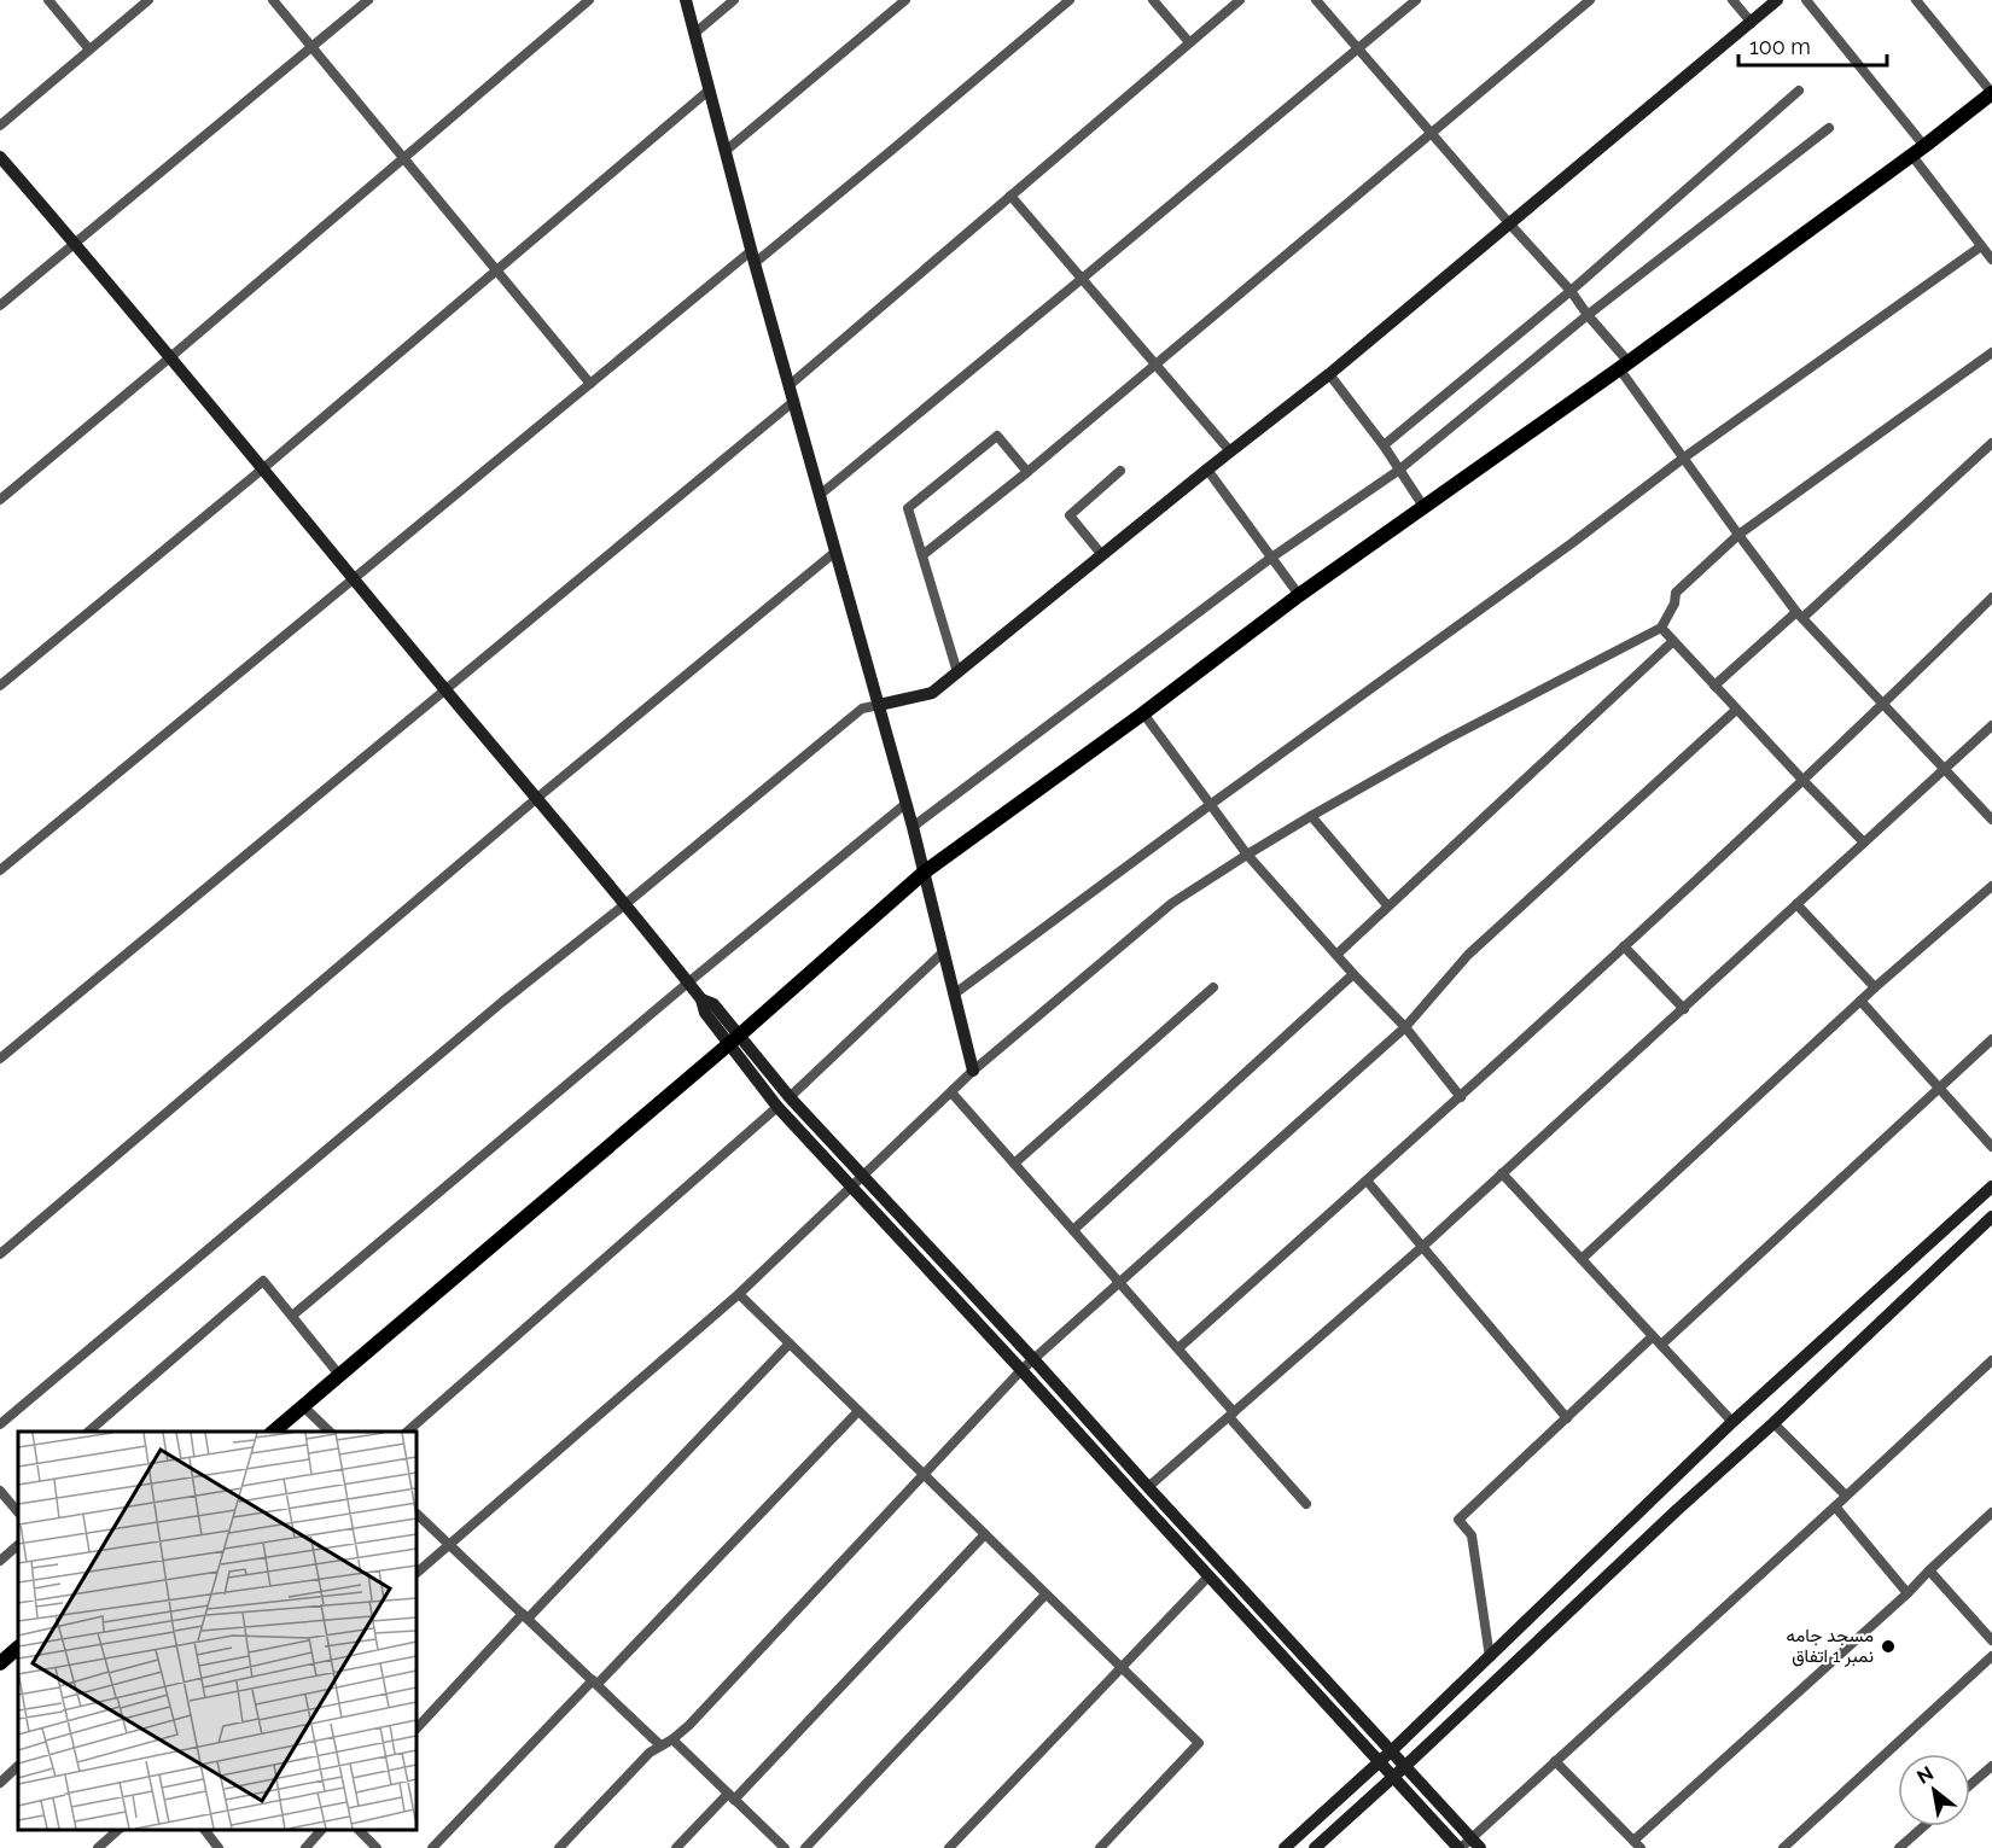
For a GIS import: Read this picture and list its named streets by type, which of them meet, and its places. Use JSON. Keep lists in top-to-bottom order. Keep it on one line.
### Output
{"places":["مسجد جامه نمبر 1 اتفاق"],"scale_bar":"100 m","north":"top left"}
